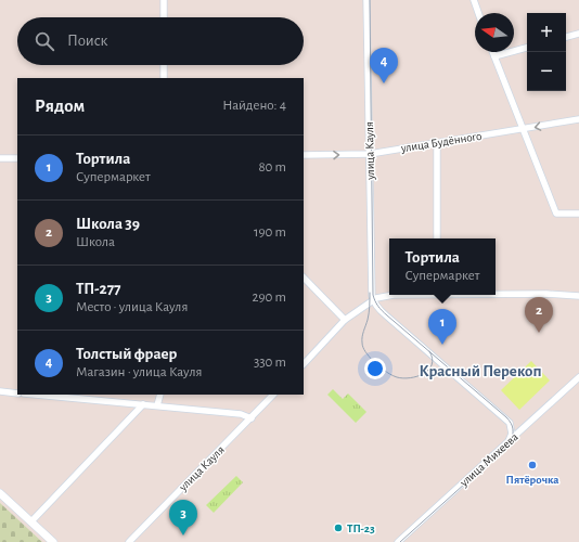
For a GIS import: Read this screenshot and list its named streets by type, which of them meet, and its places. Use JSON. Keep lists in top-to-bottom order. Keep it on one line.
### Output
{"streets":{"street":["улица Будённого","улица Кауля","улица Михеева"]},"crossings":[["улица Будённого","улица Кауля"]],"districts":["Красный Перекоп"],"places":["Пятёрочка","ТП-23"],"north":"left","page":{"map_buttons":["+","−"],"search":"Поиск","pins":["4","2","1","3"],"heading":["Рядом","Найдено: 4"],"list":[{"mark":"1","name":"Тортила","note":"Супермаркет","value":"80 m"},{"mark":"2","name":"Школа 39","note":"Школа","value":"190 m"},{"mark":"3","name":"ТП-277","note":"Место · улица Кауля","value":"290 m"},{"mark":"4","name":"Толстый фраер","note":"Магазин · улица Кауля","value":"330 m"}],"popup":["Тортила","Супермаркет"]}}
